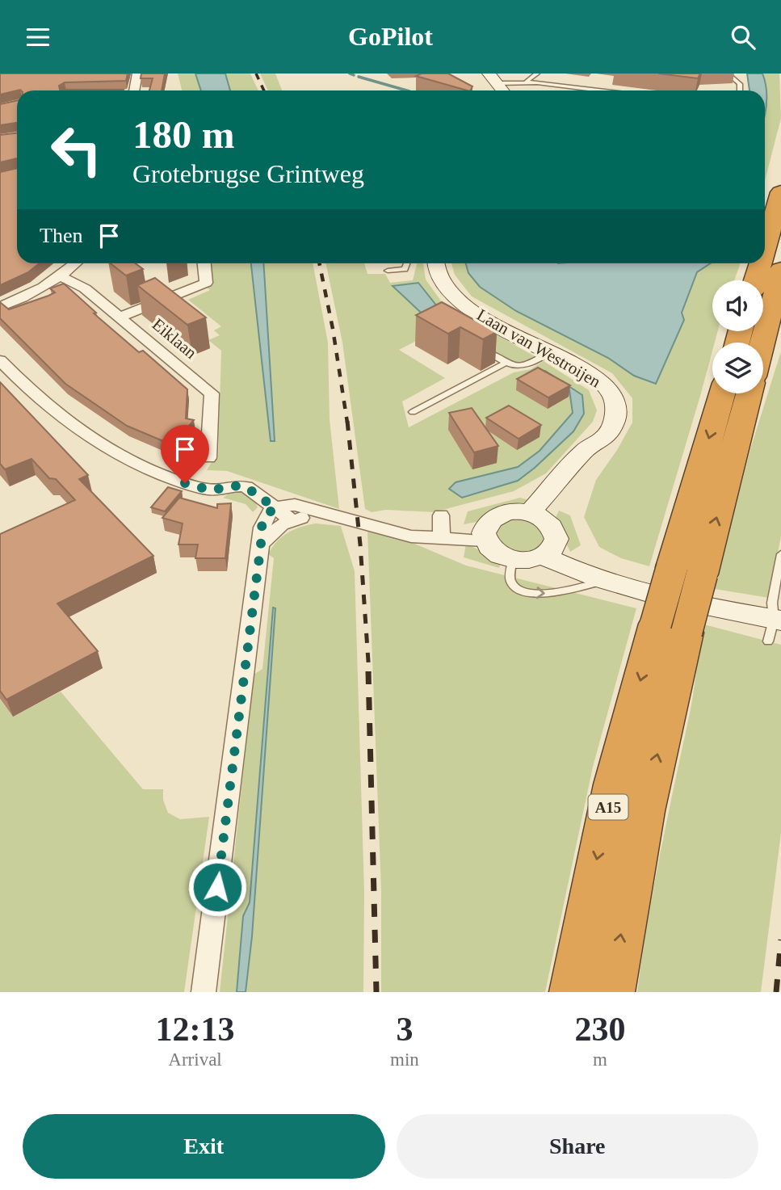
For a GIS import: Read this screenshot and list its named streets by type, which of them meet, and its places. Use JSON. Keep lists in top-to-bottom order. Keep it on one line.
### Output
{"streets":{"highway":["A15"],"street":["Eiklaan","Laan van Westroijen"]},"page":{"header":"GoPilot","turn":["180 m","Grotebrugse Grintweg"],"then":"Then","eta":["12:13","Arrival","3","min","230","m"],"buttons":["Exit","Share"]}}
